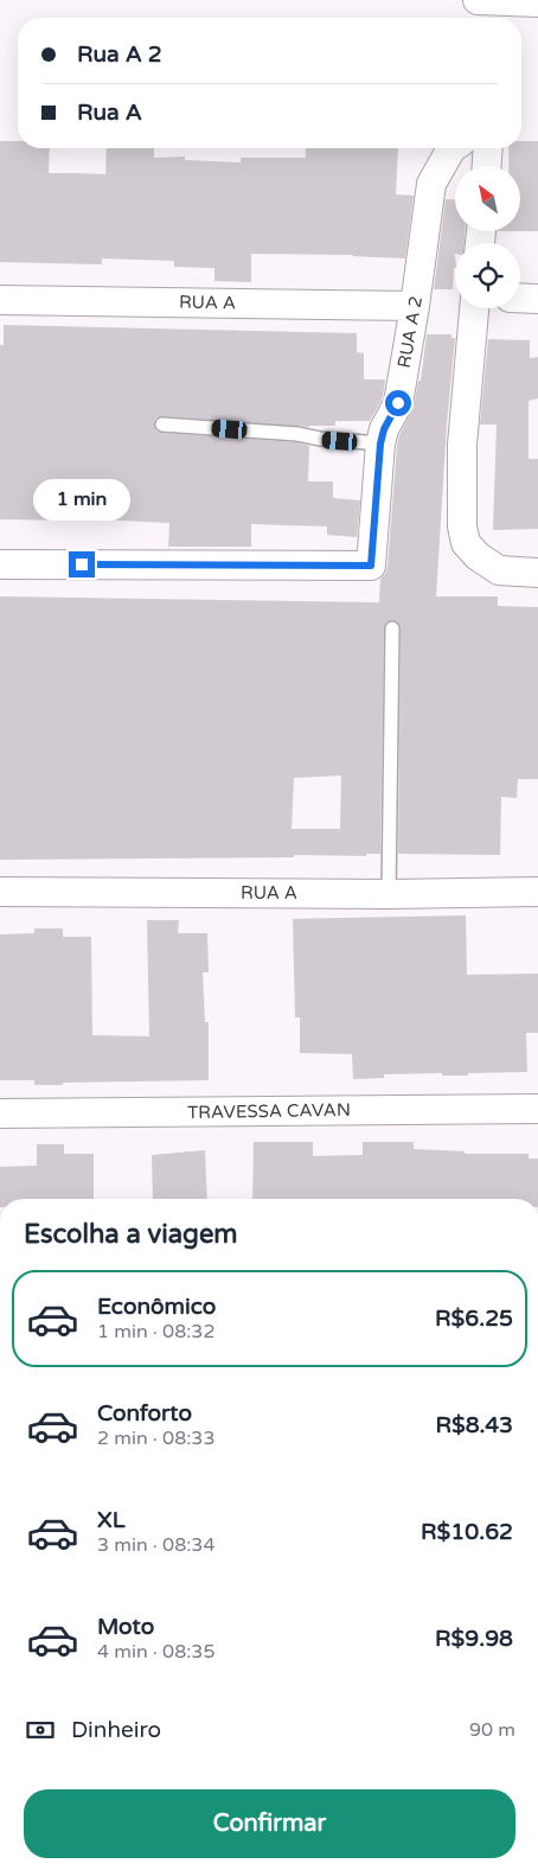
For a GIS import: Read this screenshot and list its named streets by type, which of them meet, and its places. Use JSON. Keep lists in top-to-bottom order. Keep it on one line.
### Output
{"streets":{"street":["RUA A","RUA A 2","TRAVESSA CAVAN"]},"crossings":[["RUA A","RUA A 2"]],"north":"top left","page":{"banner":["Rua A 2","Rua A"],"bubble":"1 min","heading":"Escolha a viagem","list":[{"name":"Econômico","note":"1 min · 08:32","value":"R$6.25"},{"name":"Conforto","note":"2 min · 08:33","value":"R$8.43"},{"name":"XL","note":"3 min · 08:34","value":"R$10.62"},{"name":"Moto","note":"4 min · 08:35","value":"R$9.98"}],"pay":["Dinheiro","90 m"],"buttons":"Confirmar"}}
